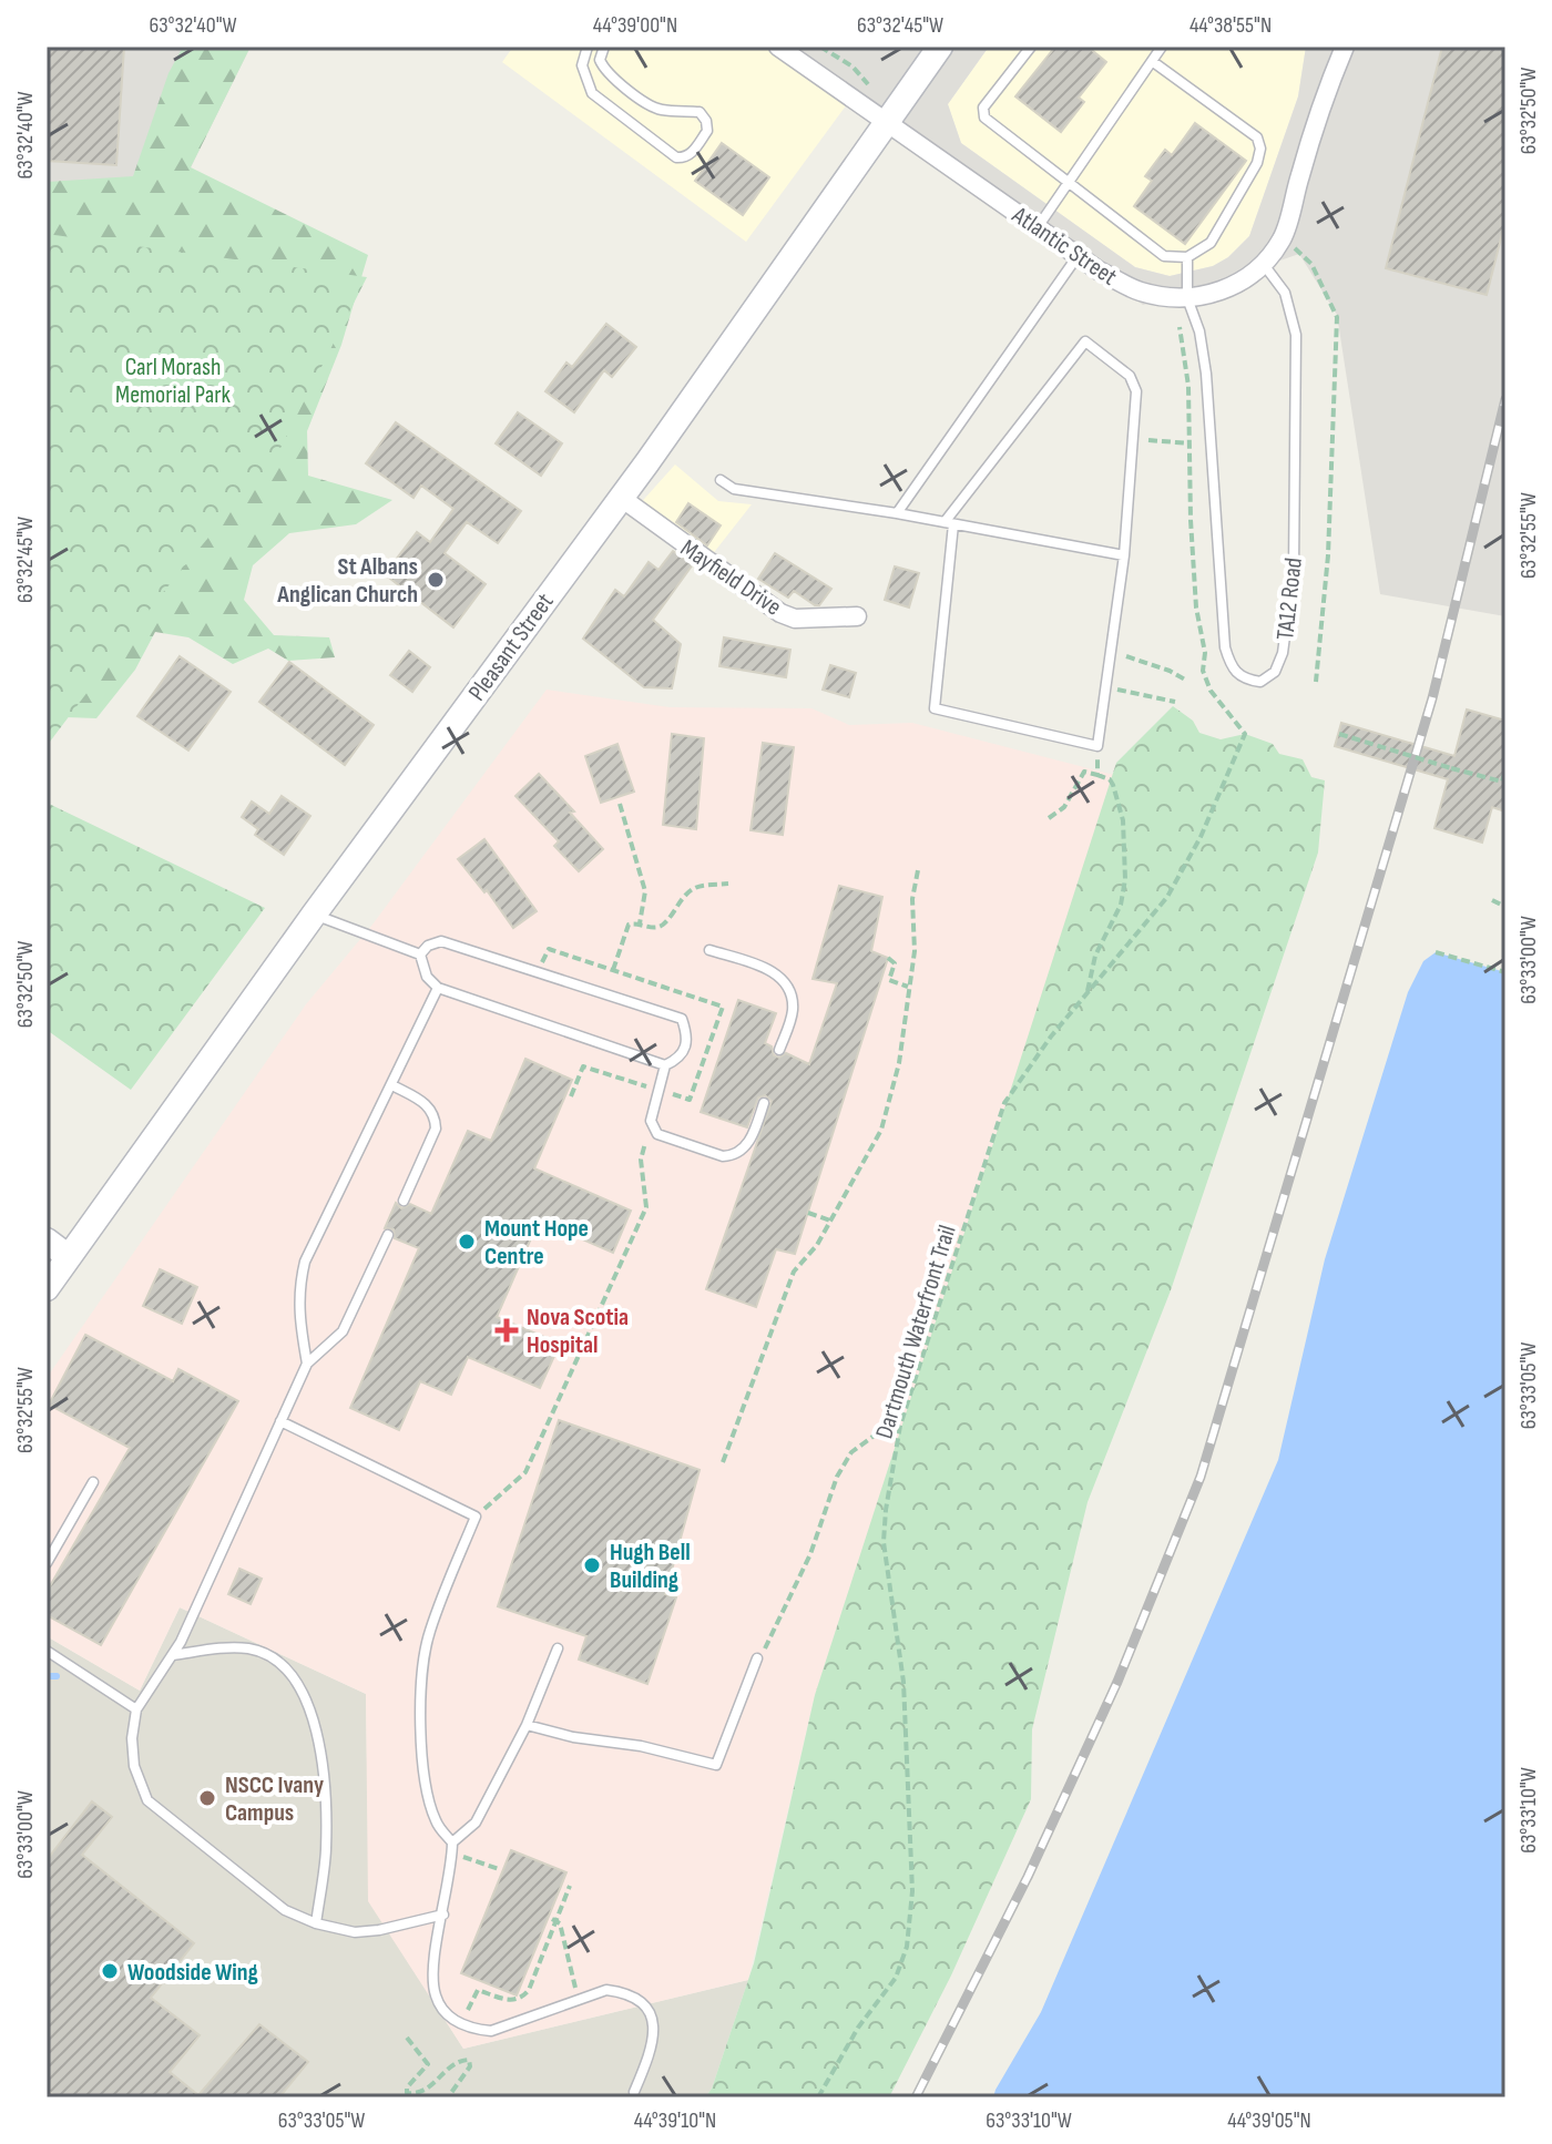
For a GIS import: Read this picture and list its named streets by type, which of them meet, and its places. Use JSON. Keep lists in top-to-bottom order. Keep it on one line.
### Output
{"streets":{"main road":["Pleasant Street"],"street":["Atlantic Street","Mayfield Drive"],"lane":["TA12 Road"],"path":["Dartmouth Waterfront Trail"]},"crossings":[["Atlantic Street","TA12 Road"],["Atlantic Street","Pleasant Street"],["Mayfield Drive","Pleasant Street"]],"parks":["Carl Morash Memorial Park"],"places":{"other":["St Albans Anglican Church","Mount Hope Centre","Hugh Bell Building","NSCC Ivany Campus","Woodside Wing"],"health":["Nova Scotia Hospital"]},"coordinates":["63°32'40\"W","44°39'00\"N","63°32'45\"W","44°38'55\"N","63°32'50\"W","63°32'55\"W","63°33'00\"W","63°33'05\"W","63°33'10\"W","44°39'10\"N","44°39'05\"N"]}
